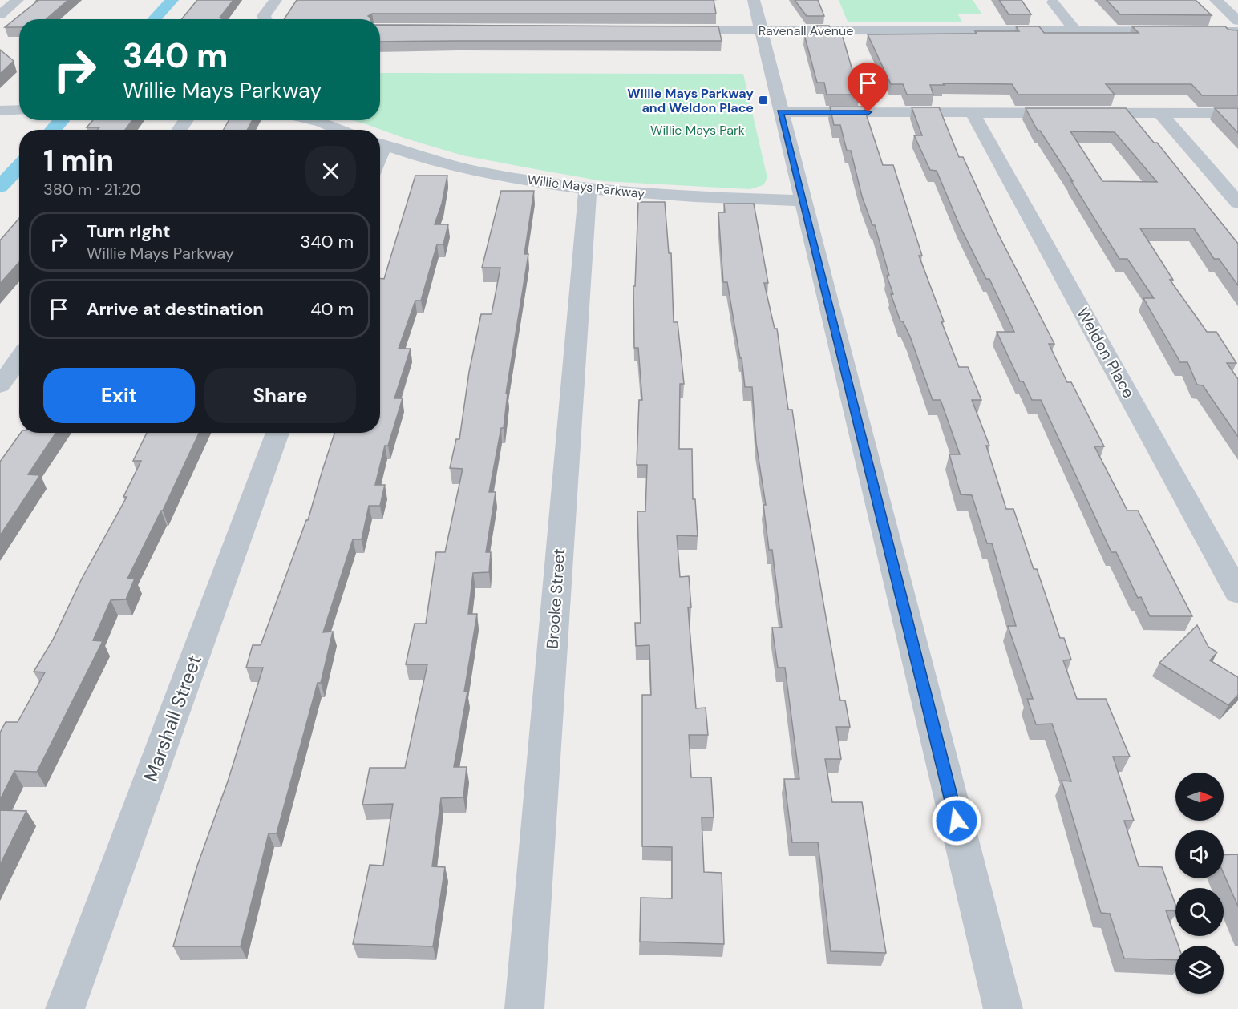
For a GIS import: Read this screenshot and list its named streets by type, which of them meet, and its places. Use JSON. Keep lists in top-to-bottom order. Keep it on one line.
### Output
{"streets":{"street":["Ravenall Avenue","Willie Mays Parkway","Weldon Place","Brooke Street","Marshall Street"]},"crossings":[["Willie Mays Parkway","Brooke Street"]],"parks":["Willie Mays Park"],"places":{"transit":["Willie Mays Parkway and Weldon Place"]},"north":"right","page":{"turn":["340 m","Willie Mays Parkway"],"heading":["1 min","380 m · 21:20"],"list":[{"name":"Turn right","note":"Willie Mays Parkway","value":"340 m"},{"name":"Arrive at destination","value":"40 m"}],"buttons":["Exit","Share"]}}
